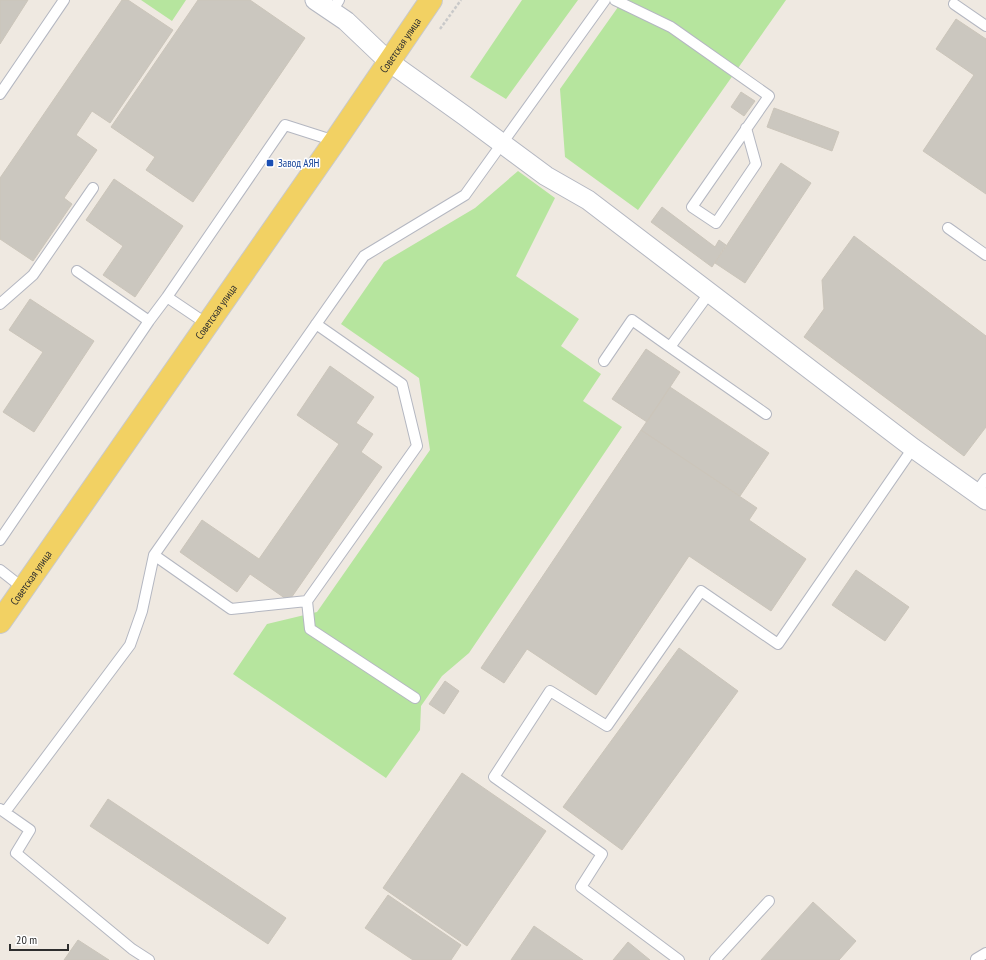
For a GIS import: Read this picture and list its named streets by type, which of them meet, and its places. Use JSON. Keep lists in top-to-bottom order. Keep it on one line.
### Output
{"streets":{"main road":["Советская улица"]},"places":{"transit":["Завод АЯН"]},"scale_bar":"20 m"}
